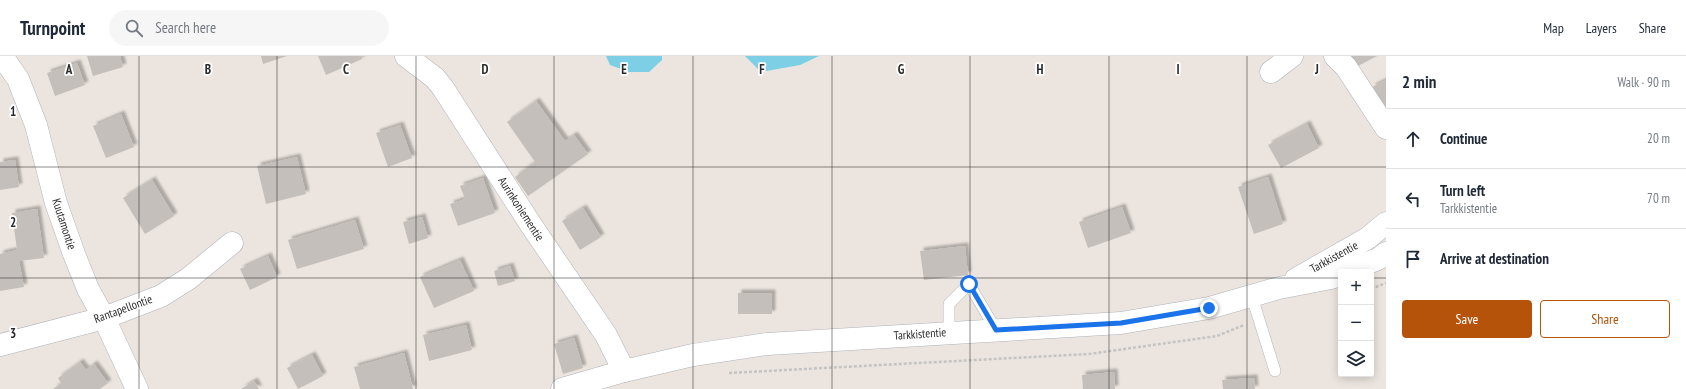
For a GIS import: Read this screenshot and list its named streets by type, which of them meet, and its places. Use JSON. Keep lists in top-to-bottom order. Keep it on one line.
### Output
{"streets":{"street":["Aurinkoniementie","Kuutamontie","Tarkkistentie","Rantapellontie"]},"crossings":[["Aurinkoniementie","Tarkkistentie"],["Kuutamontie","Rantapellontie"]],"page":{"header":"Turnpoint","search":"Search here","nav":["Map","Layers","Share"],"heading":["2 min","Walk · 90 m"],"list":[["Continue","20 m"],["Turn left","Tarkkistentie","70 m"],"Arrive at destination"],"map_buttons":["+","−"],"buttons":["Save","Share"]},"grid":{"columns":["A","B","C","D","E","F","G","H","I","J"],"rows":["1","2","3"]}}
